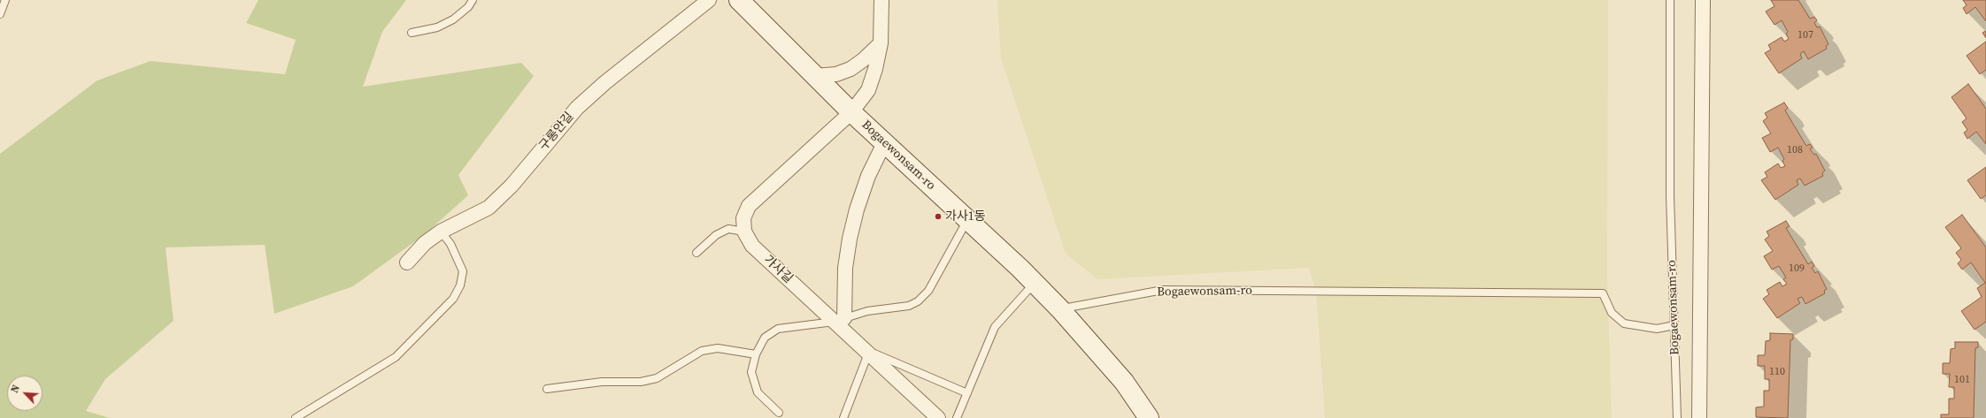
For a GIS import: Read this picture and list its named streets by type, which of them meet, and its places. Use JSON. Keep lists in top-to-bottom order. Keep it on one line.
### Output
{"streets":{"main road":["Bogaewonsam-ro"],"street":["구롱안길","가사길"]},"places":["가사1동"],"house_numbers":["107","108","109","110","101"],"north":"top left"}
